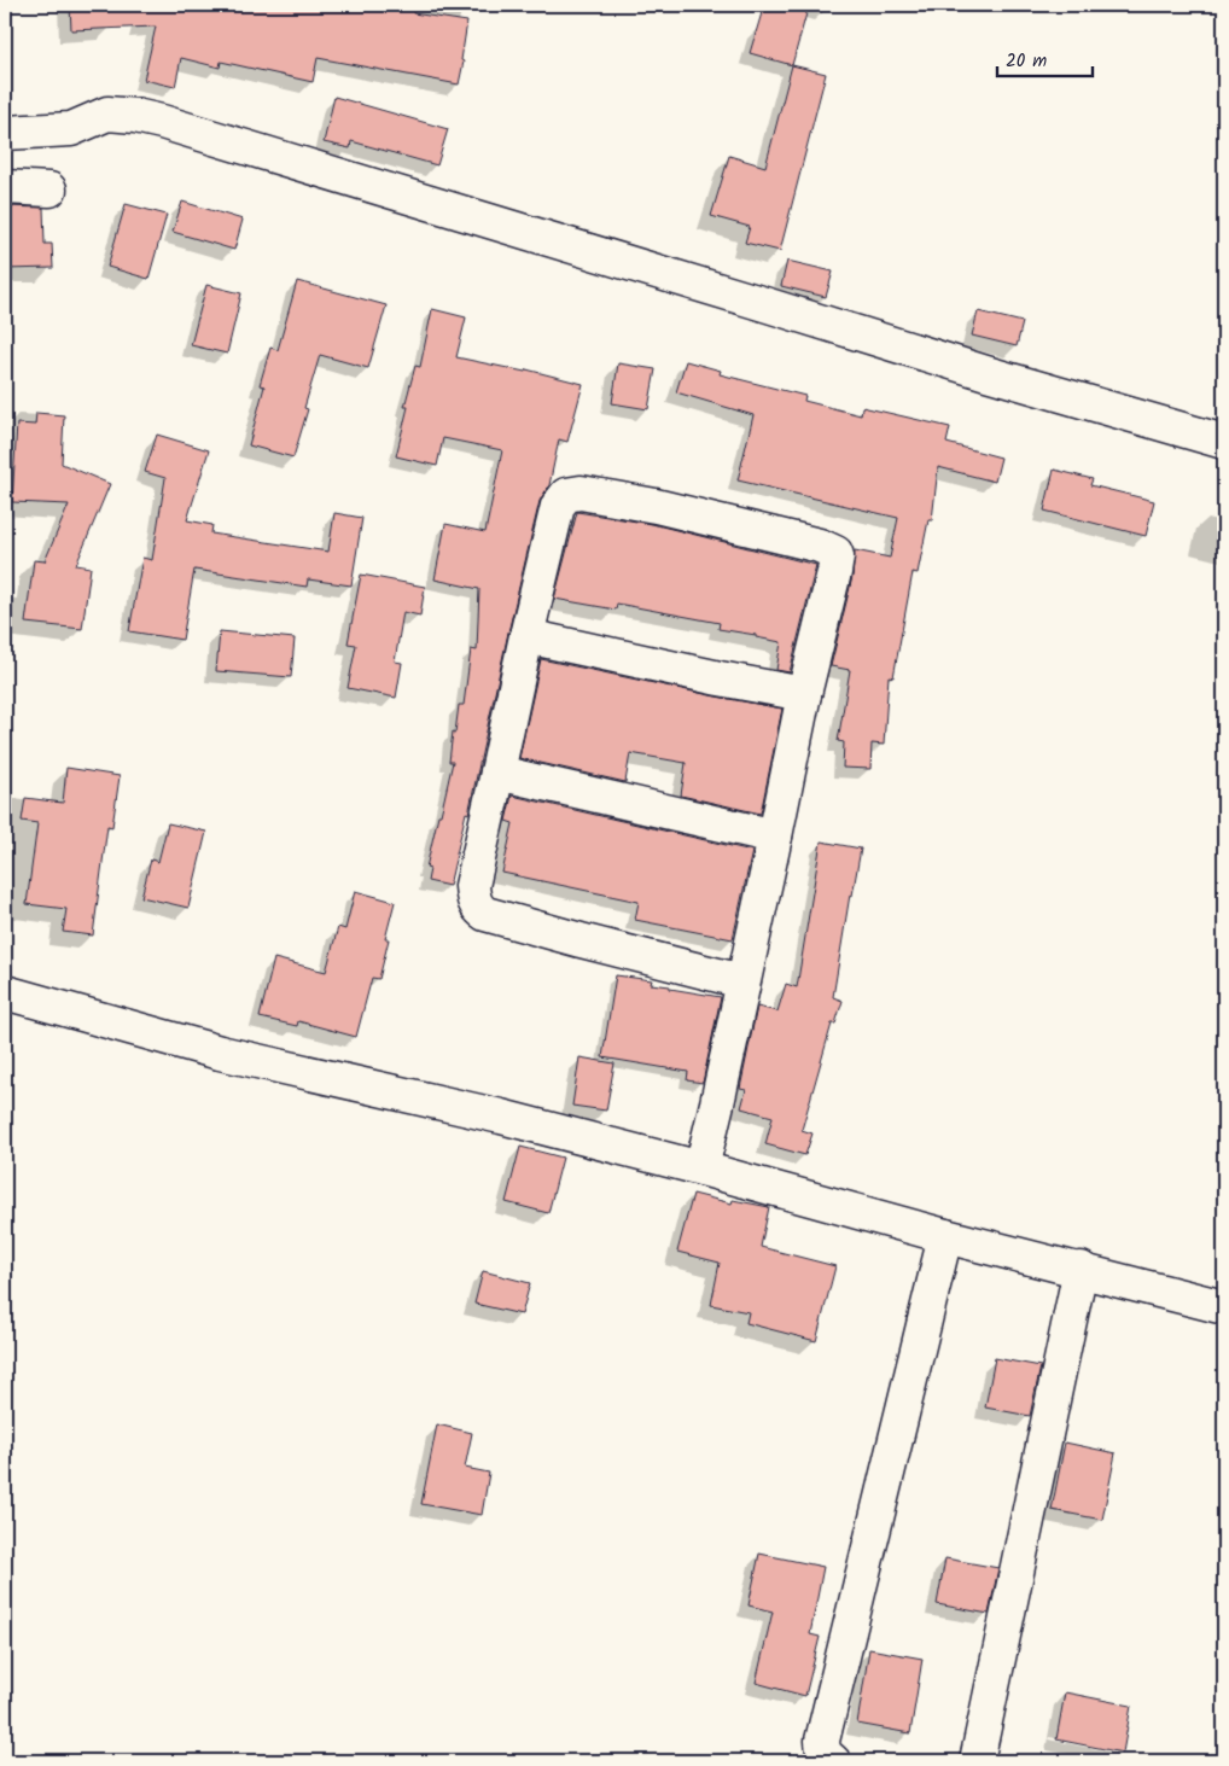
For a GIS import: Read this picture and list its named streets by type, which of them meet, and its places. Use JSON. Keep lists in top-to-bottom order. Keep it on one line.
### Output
{"scale_bar":"20 m"}
